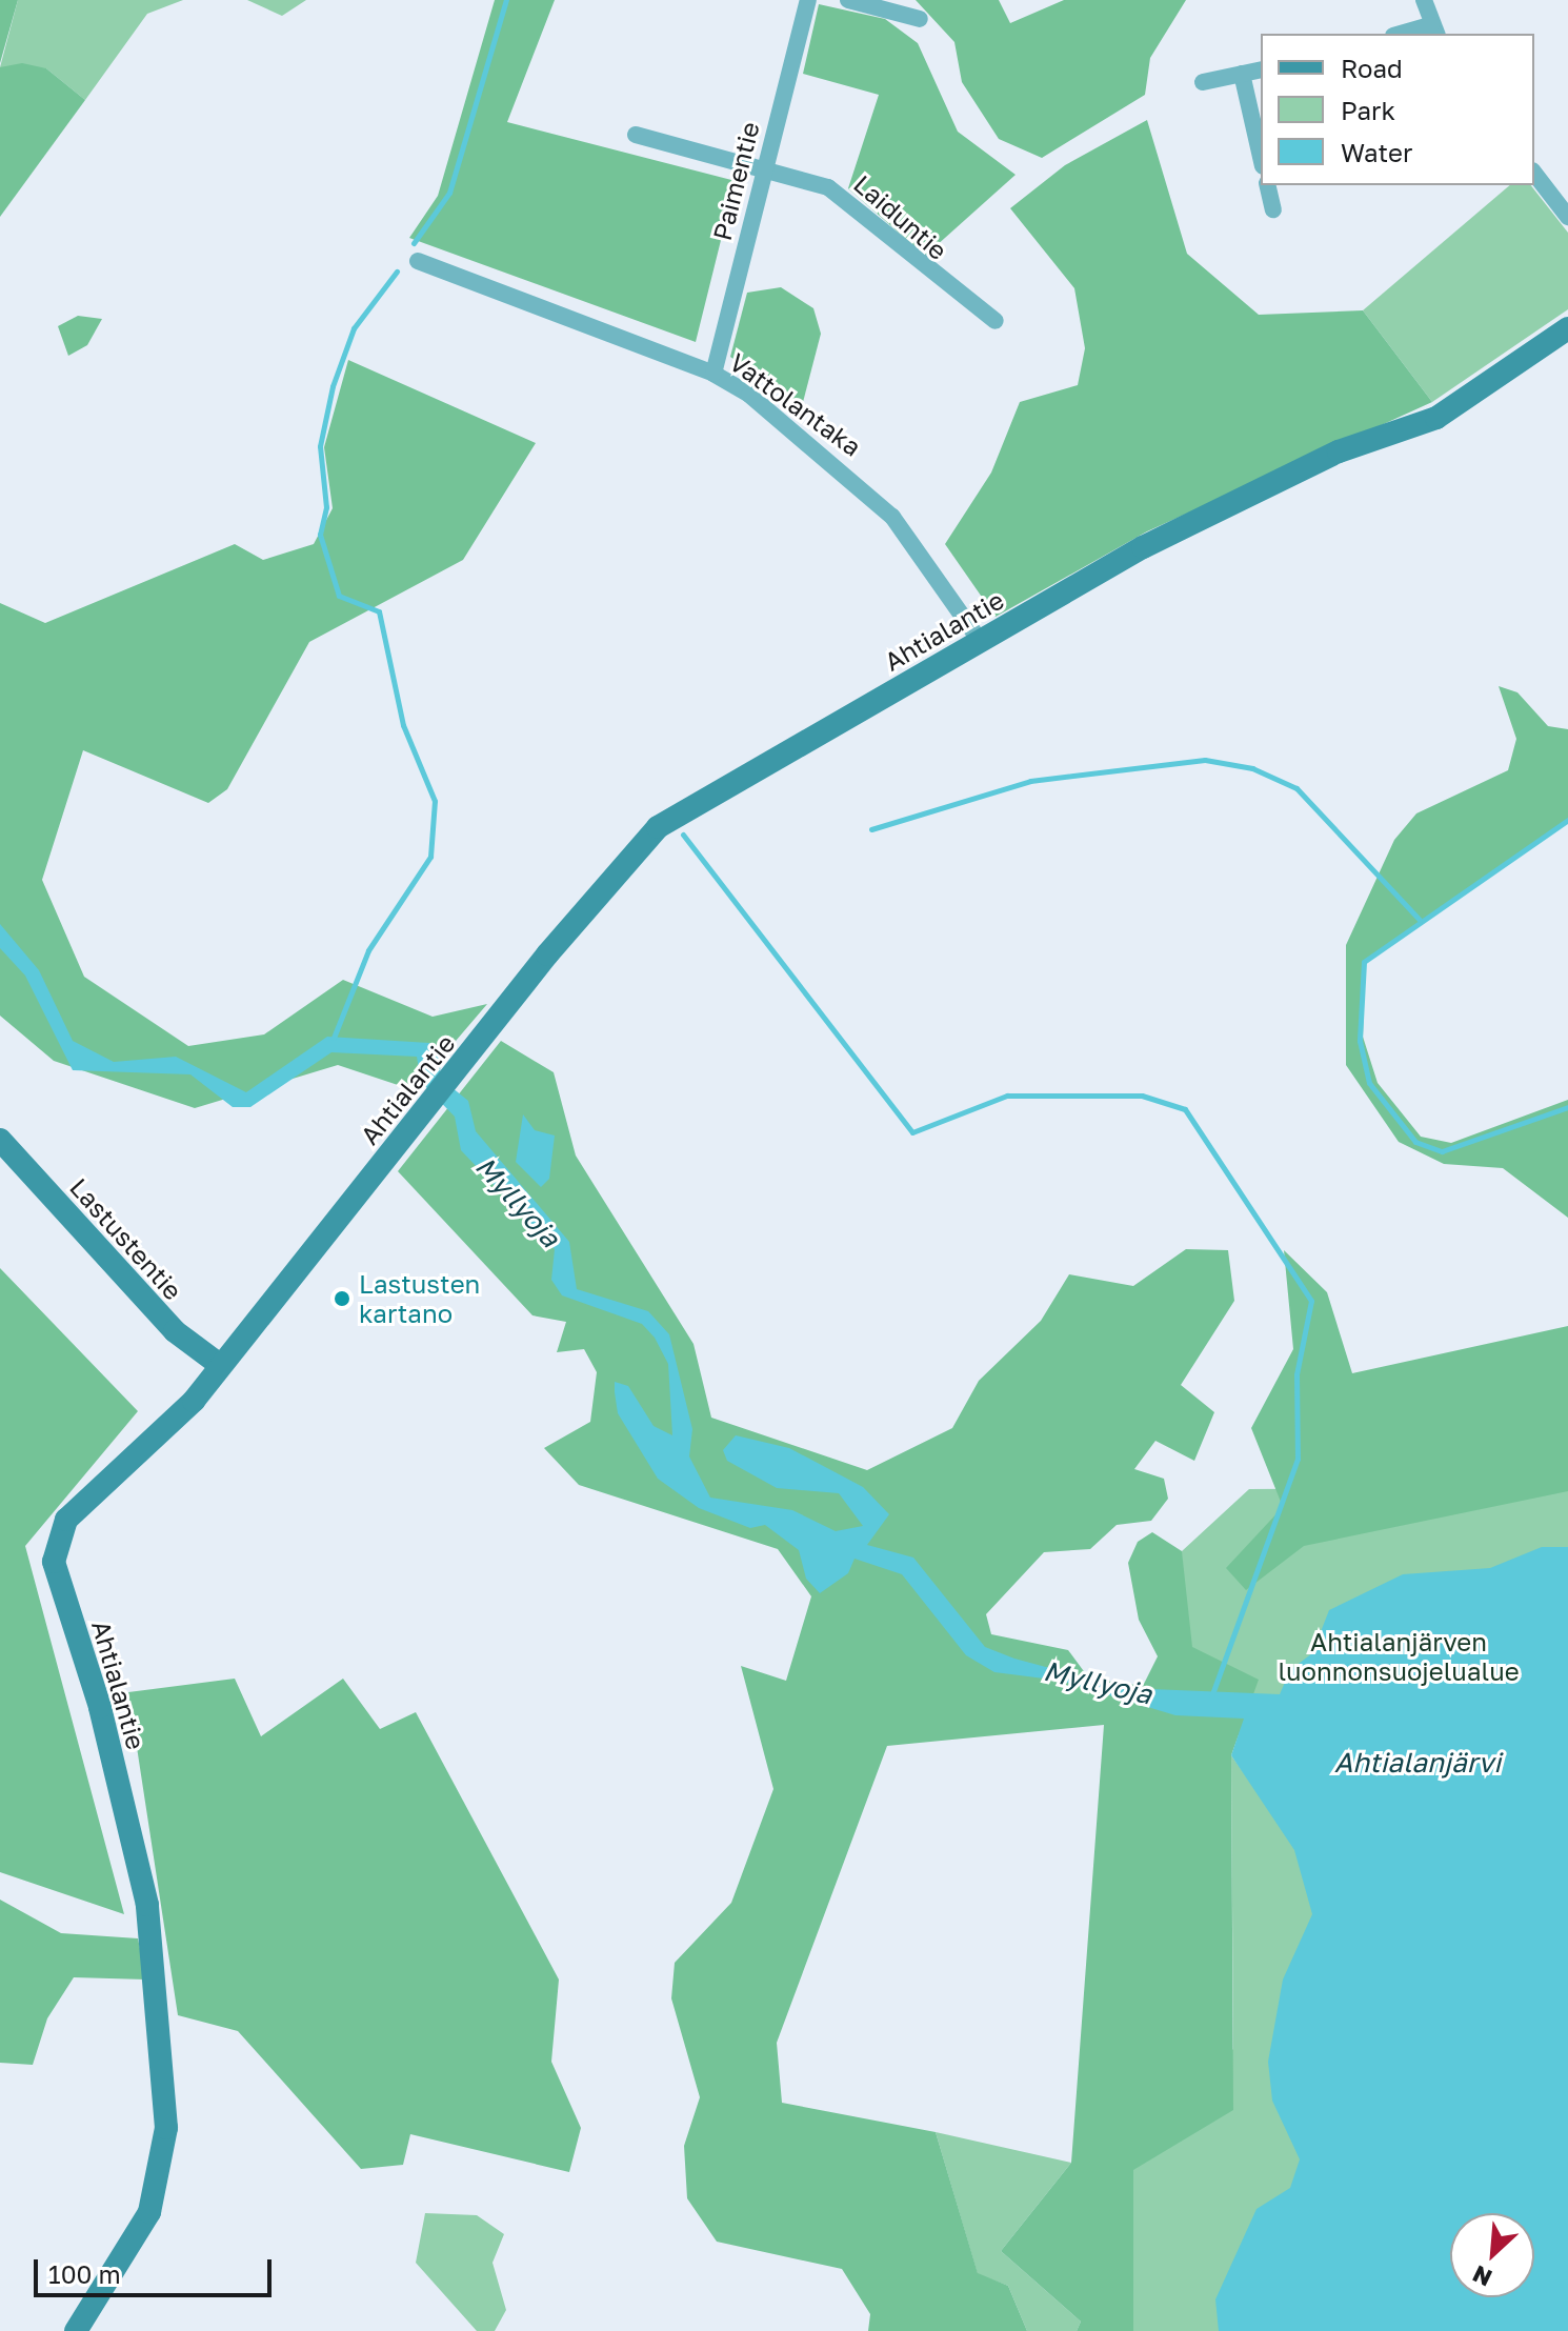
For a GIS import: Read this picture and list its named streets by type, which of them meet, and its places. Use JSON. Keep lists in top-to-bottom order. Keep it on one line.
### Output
{"streets":{"street":["Paimentie","Laiduntie","Vattolantaka","Ahtialantie","Lastustentie"]},"crossings":[["Paimentie","Laiduntie"],["Paimentie","Vattolantaka"],["Vattolantaka","Ahtialantie"],["Ahtialantie","Lastustentie"]],"water":["Myllyoja","Ahtialanjärvi"],"parks":["Ahtialanjärven luonnonsuojelualue"],"places":["Lastusten kartano"],"legend":["Road","Park","Water"],"scale_bar":"100 m","north":"bottom left"}
